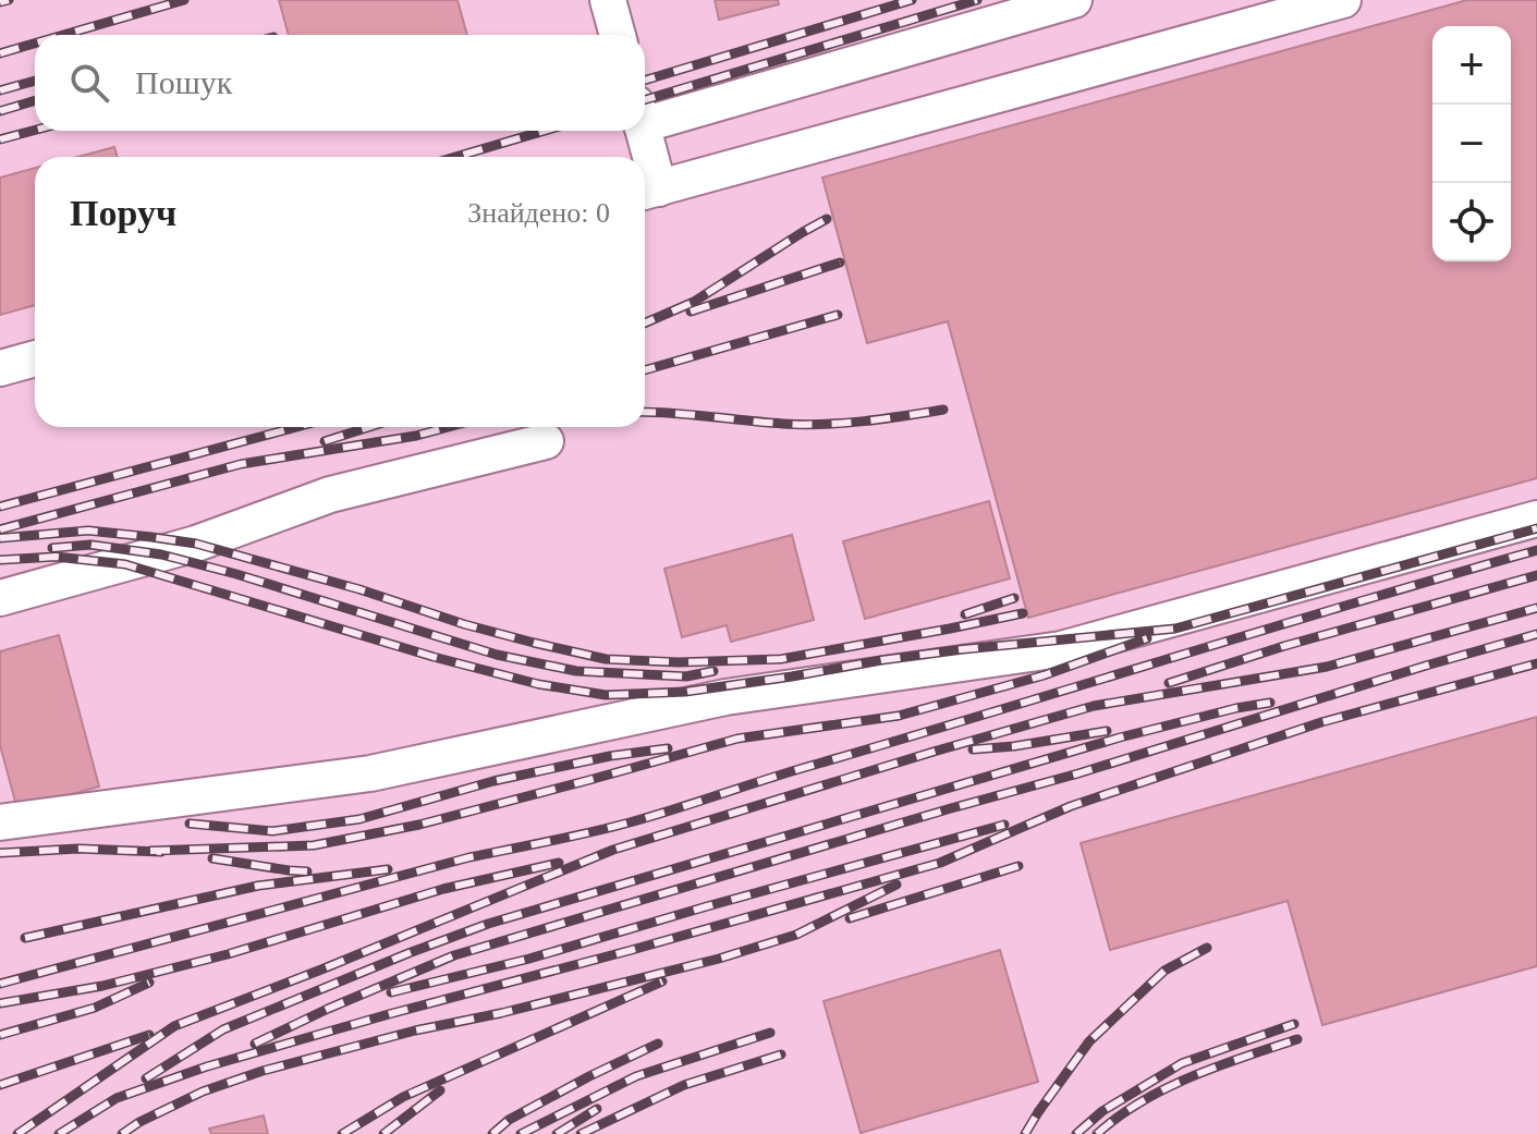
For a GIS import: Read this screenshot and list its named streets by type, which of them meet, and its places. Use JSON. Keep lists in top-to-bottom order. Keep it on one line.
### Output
{"page":{"map_buttons":["+","−"],"search":"Пошук","heading":["Поруч","Знайдено: 0"]}}
